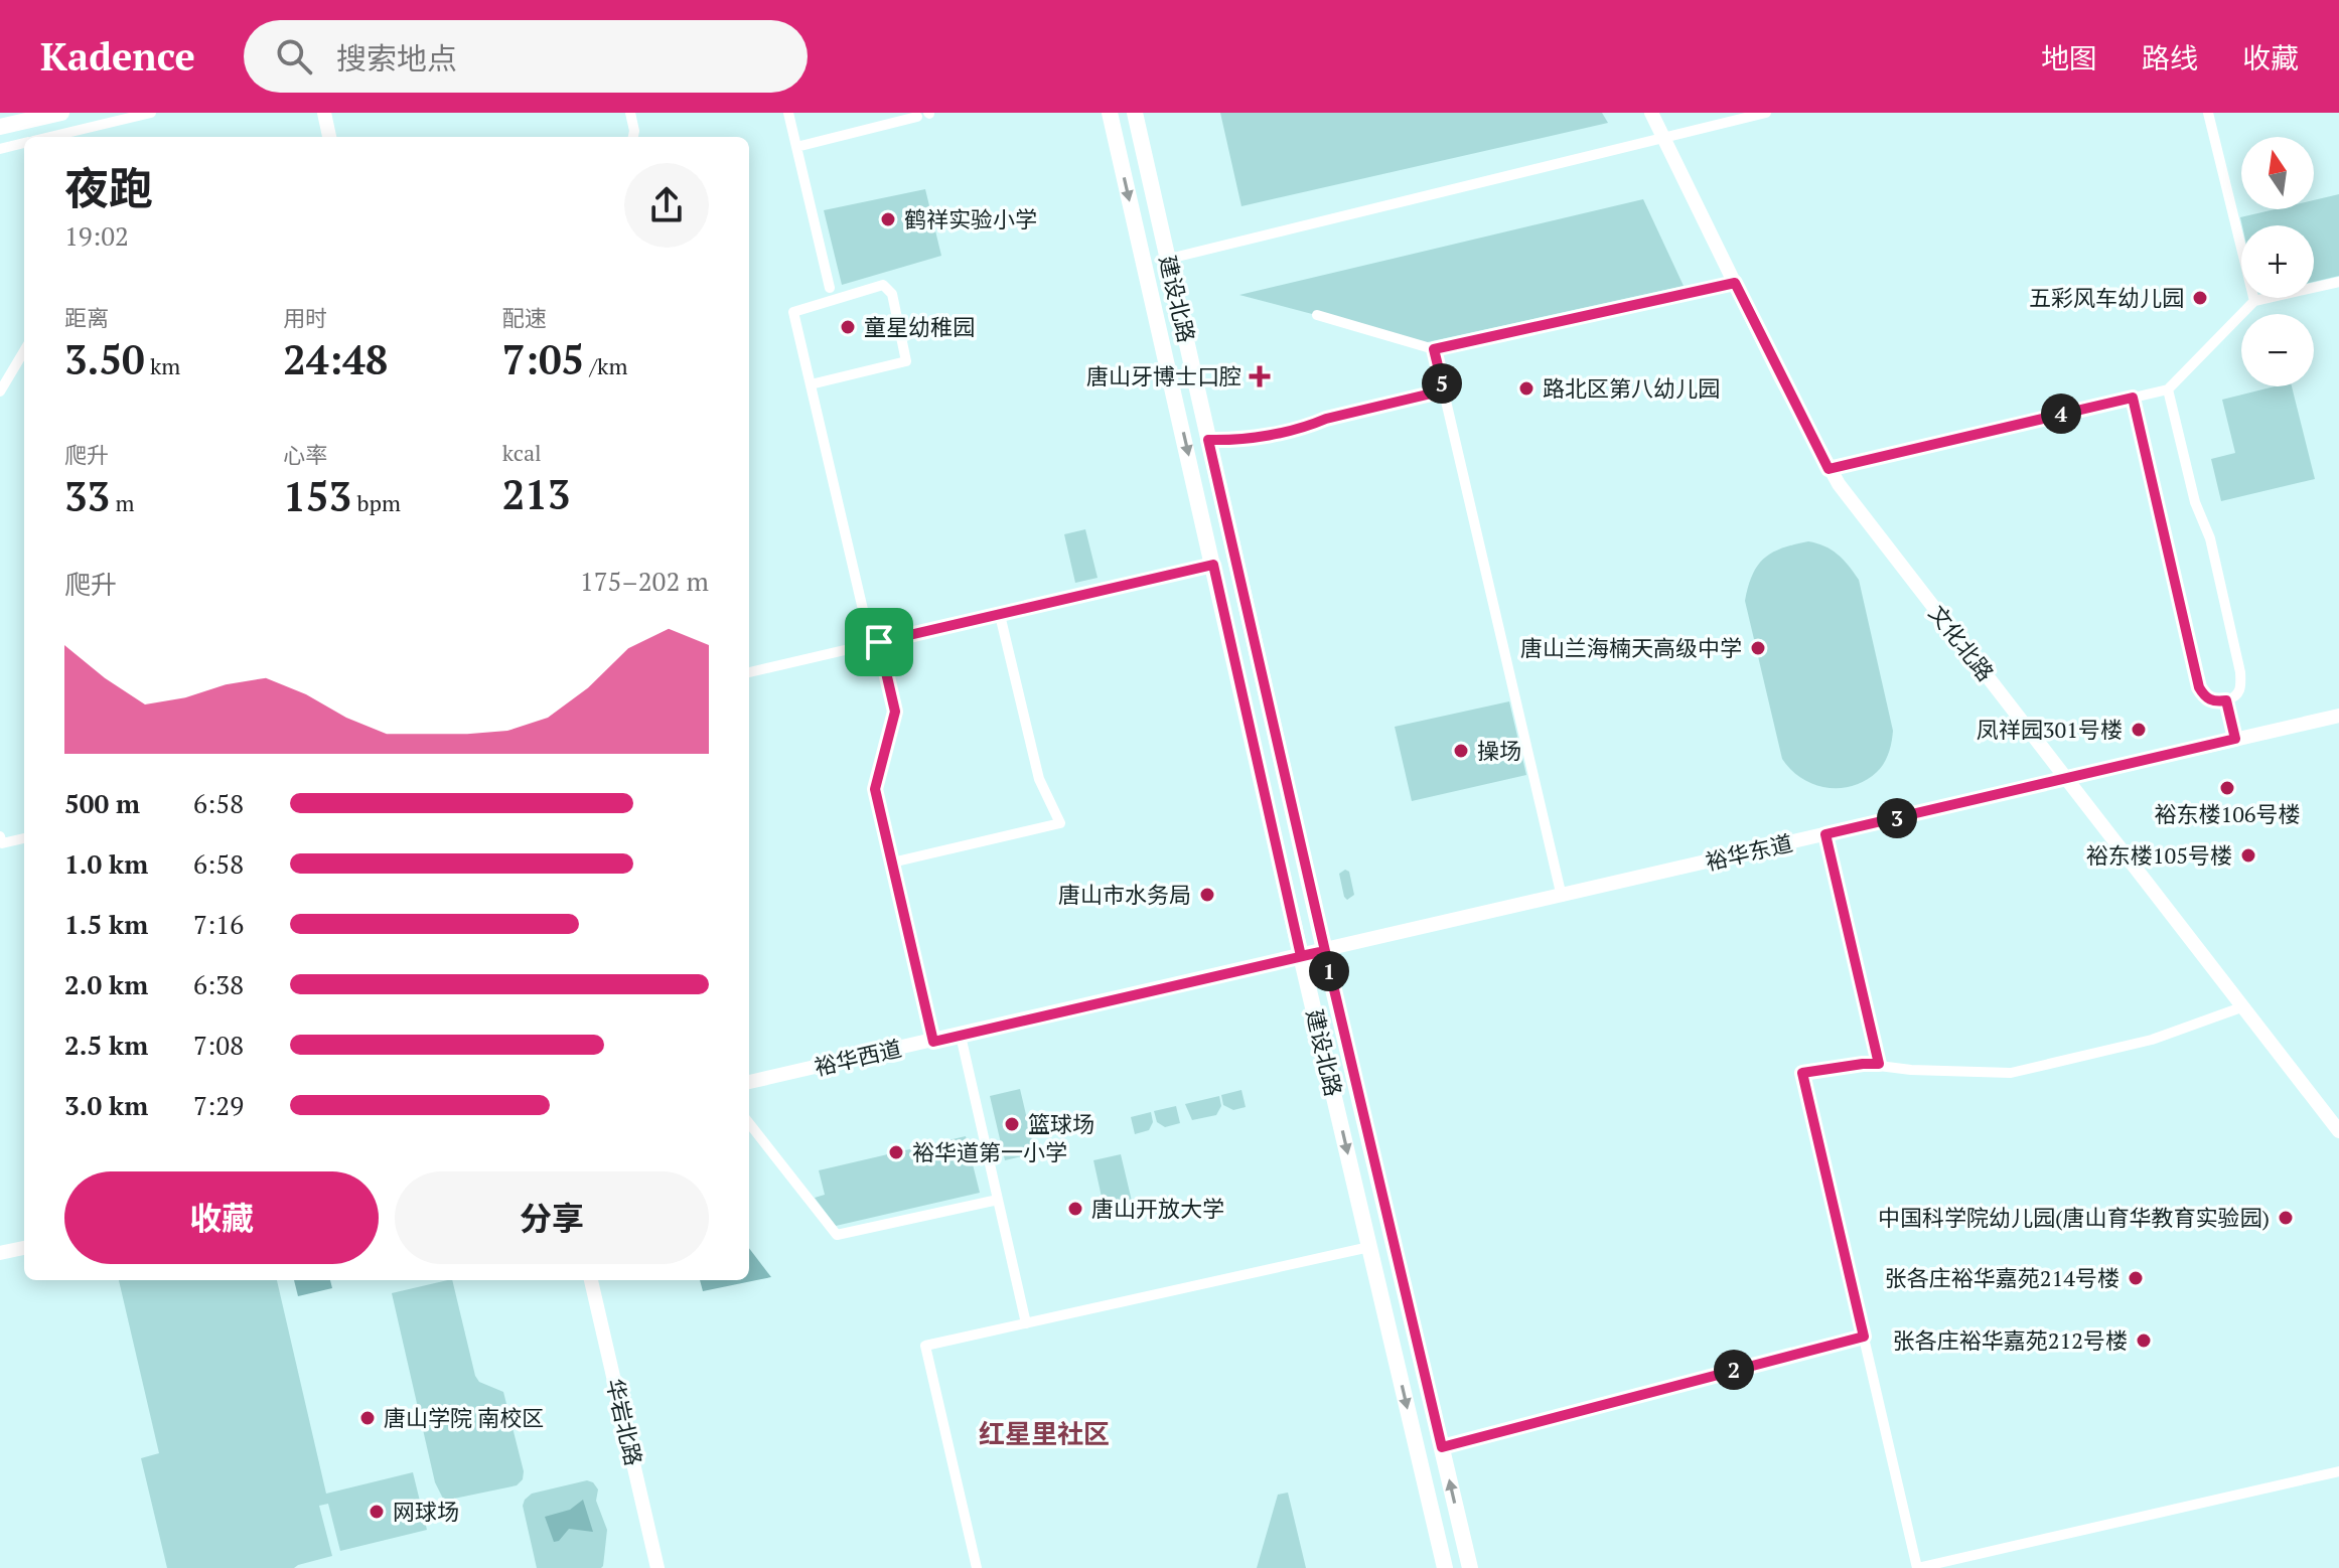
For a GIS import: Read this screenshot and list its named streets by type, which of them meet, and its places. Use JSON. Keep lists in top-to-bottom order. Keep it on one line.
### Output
{"streets":{"main road":["建设北路"],"street":["文化北路","裕华东道","裕华西道","华岩北路"]},"crossings":[["建设北路","裕华东道"],["建设北路","裕华西道"],["文化北路","裕华东道"],["裕华东道","裕华西道"]],"districts":["红星里社区"],"places":{"other":["鹤祥实验小学","五彩风车幼儿园","童星幼稚园","路北区第八幼儿园","唐山兰海楠天高级中学","凤祥园301号楼","操场","裕东楼106号楼","裕东楼105号楼","唐山市水务局","篮球场","裕华道第一小学","唐山开放大学","中国科学院幼儿园(唐山育华教育实验园)","张各庄裕华嘉苑214号楼","张各庄裕华嘉苑212号楼","唐山学院 南校区","网球场"],"health":["唐山牙博士口腔"]},"north":"top","page":{"header":"Kadence","search":"搜索地点","nav":["地图","路线","收藏"],"map_buttons":["+","−"],"heading":["夜跑","19:02"],"stats":[["距离","3.50 km"],["用时","24:48"],["配速","7:05 /km"],["爬升","33 m"],["心率","153 bpm"],["kcal","213"]],"pins":["5","4","3","1","2"],"chart":["爬升","175–202 m"],"list":[{"name":"500 m","note":"6:58"},{"name":"1.0 km","note":"6:58"},{"name":"1.5 km","note":"7:16"},{"name":"2.0 km","note":"6:38"},{"name":"2.5 km","note":"7:08"},{"name":"3.0 km","note":"7:29"}],"buttons":["收藏","分享"]}}
